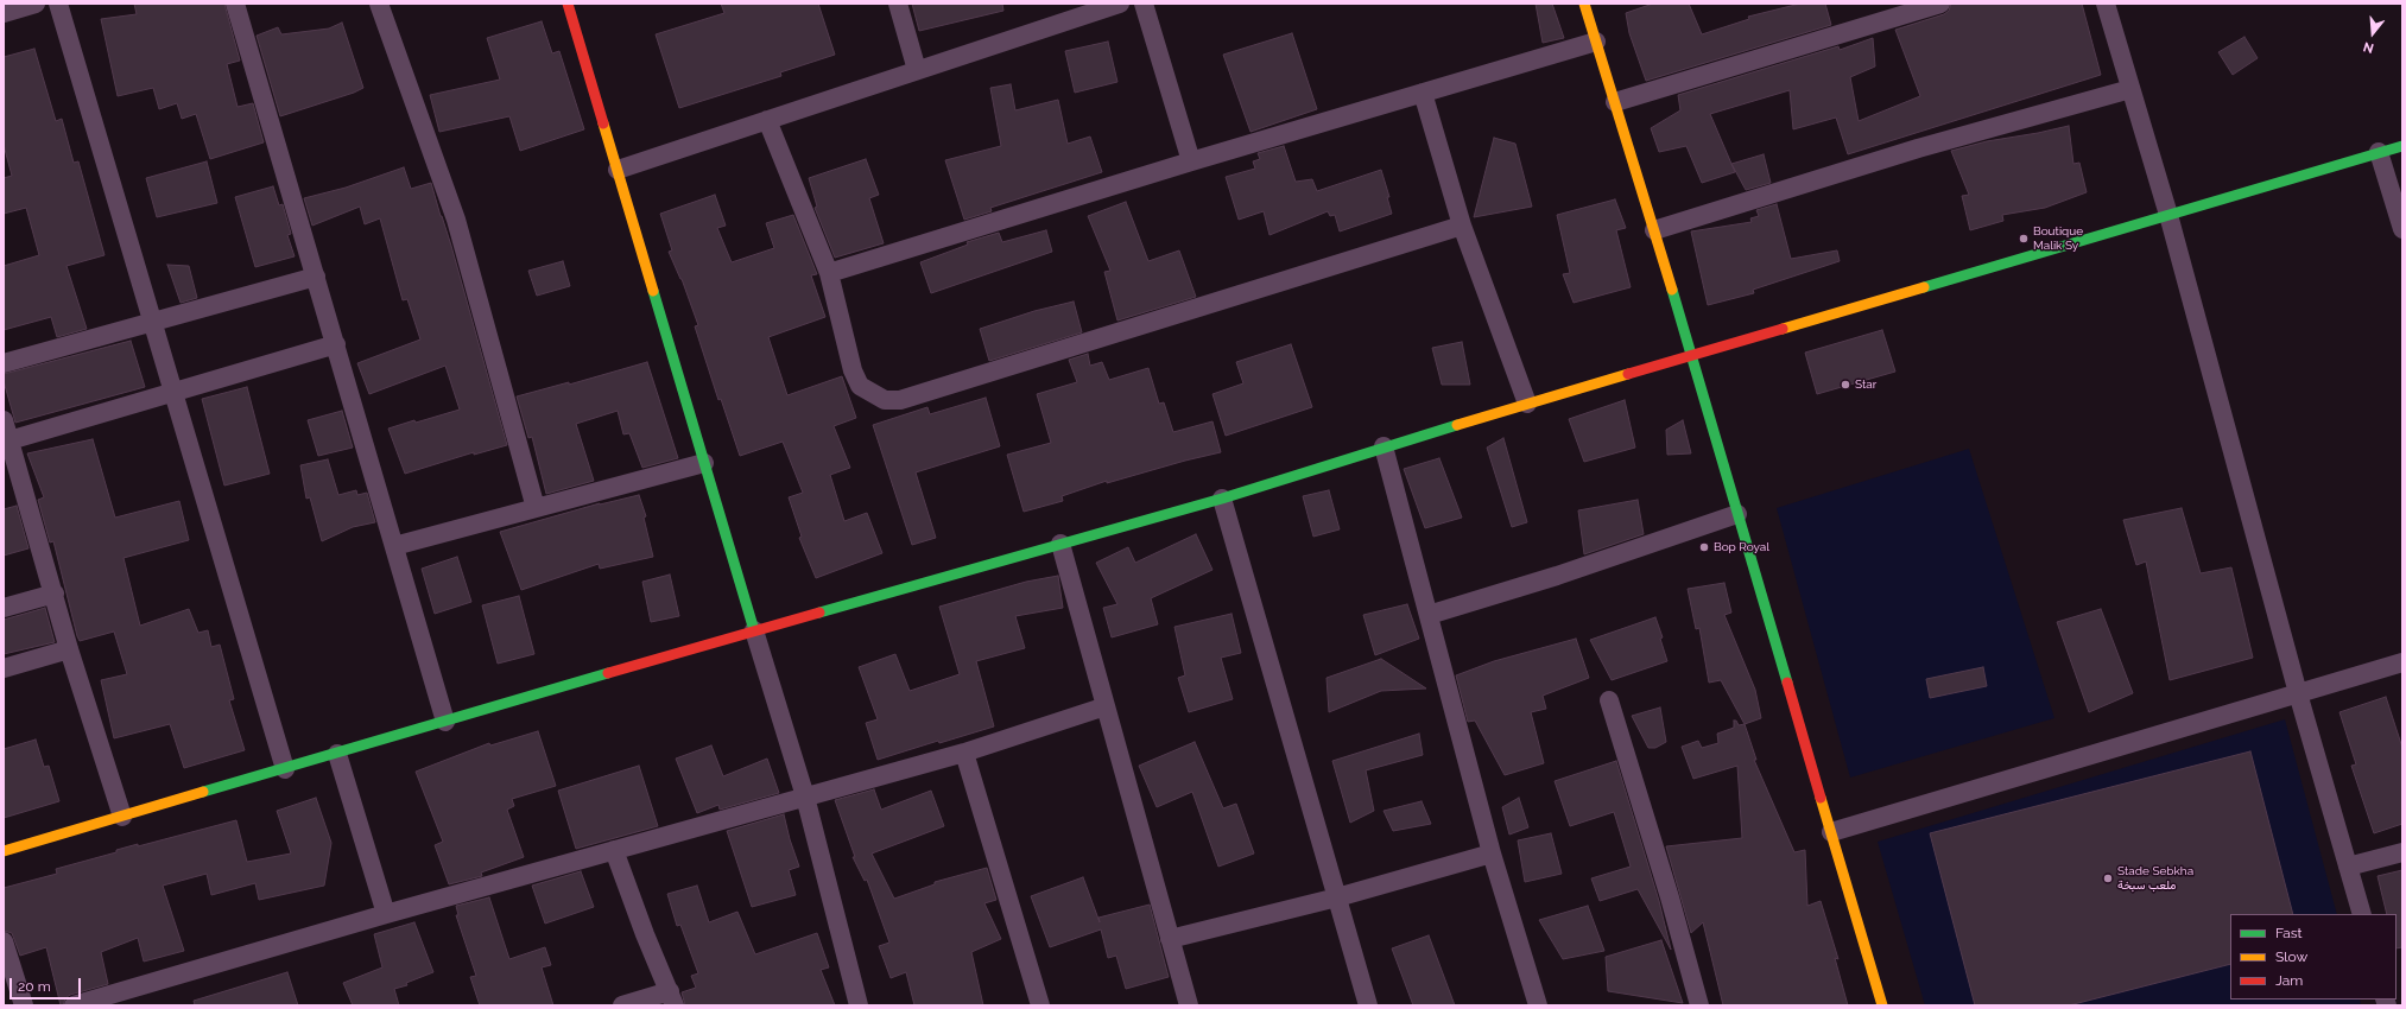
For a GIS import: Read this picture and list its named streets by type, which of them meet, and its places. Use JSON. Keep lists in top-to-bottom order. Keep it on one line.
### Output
{"places":["Boutique Malik Sy","Star","Bop Royal","Stade Sebkha ملعب سبخة"],"legend":["Fast","Slow","Jam"],"scale_bar":"20 m","north":"bottom"}
